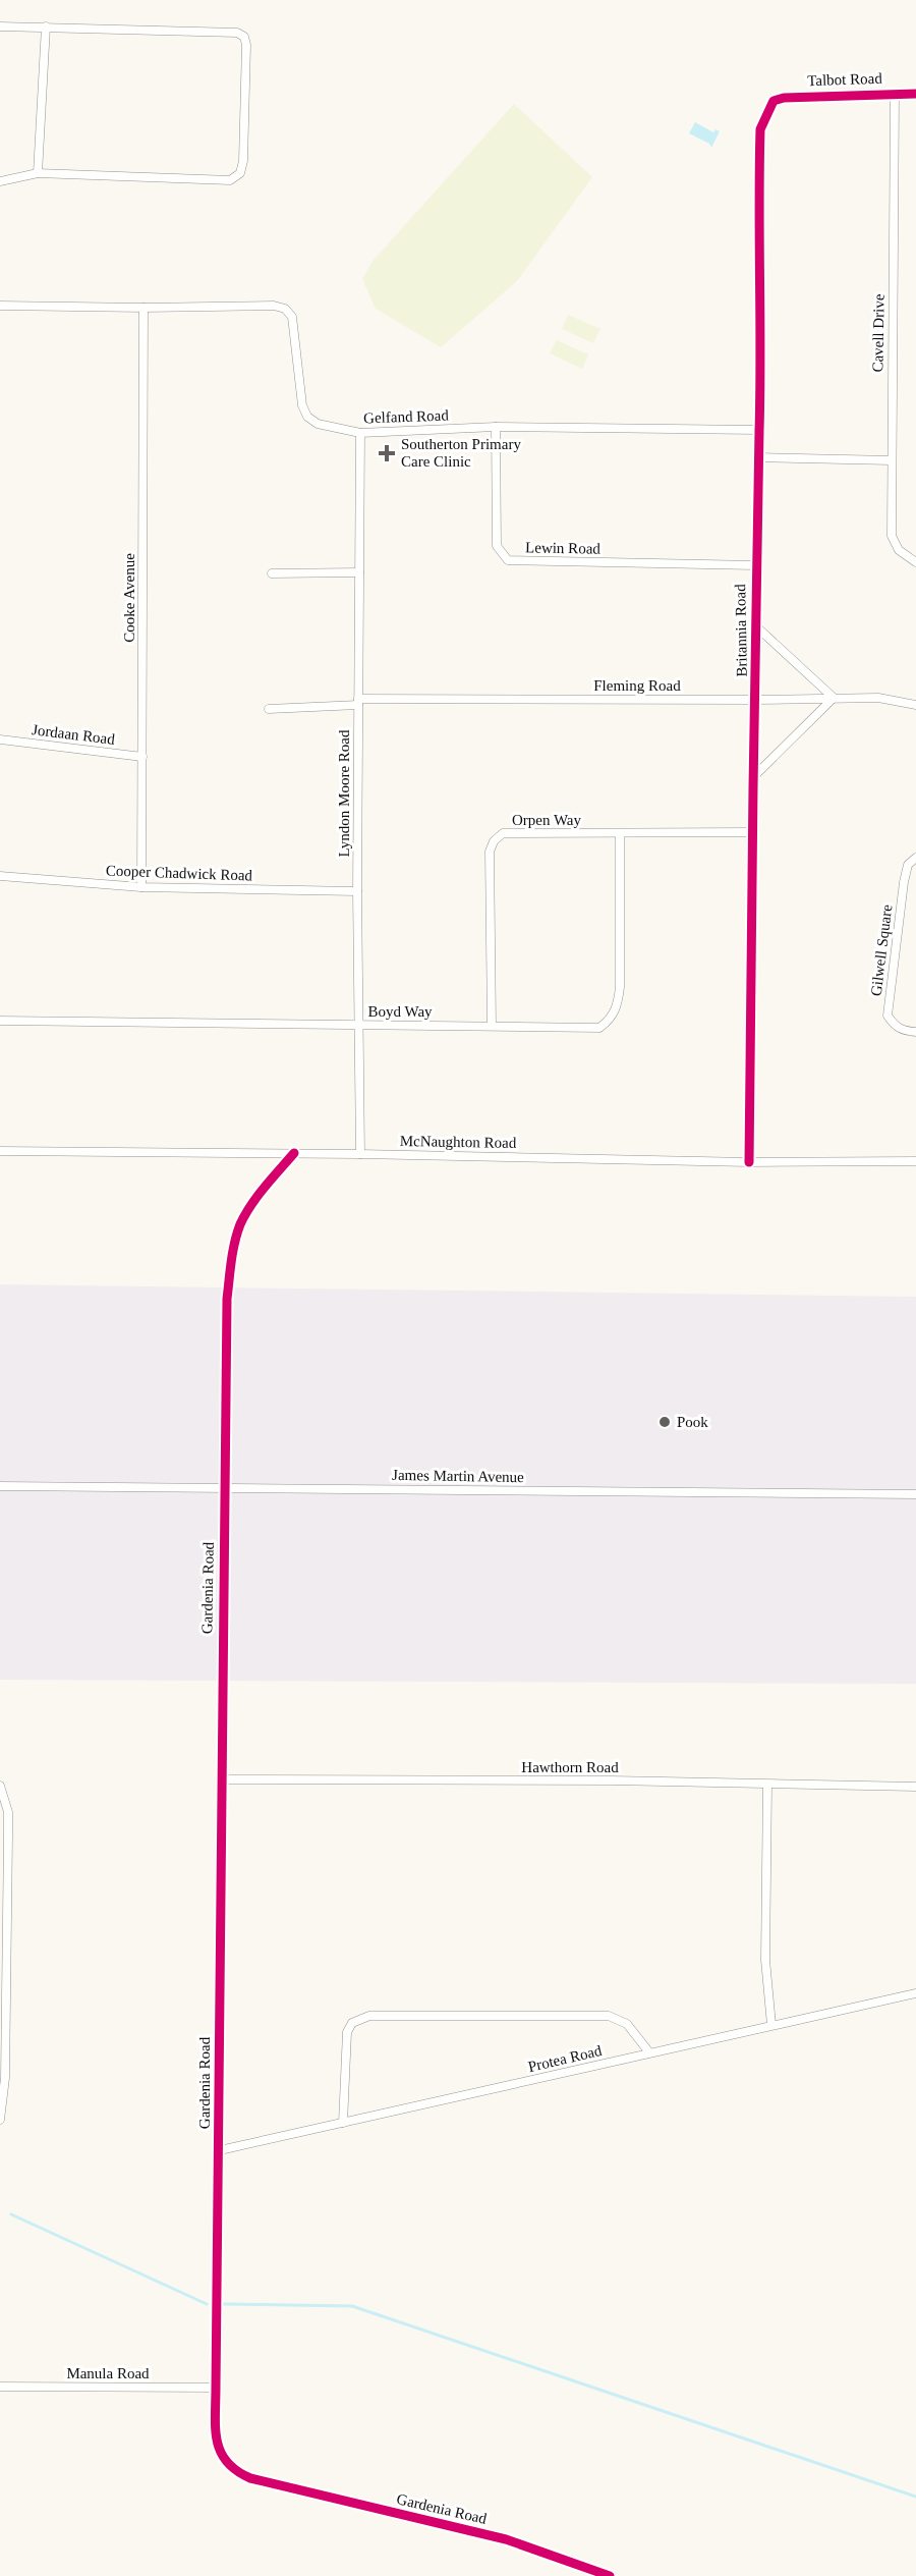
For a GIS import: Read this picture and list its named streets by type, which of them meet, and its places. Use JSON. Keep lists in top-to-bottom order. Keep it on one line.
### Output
{"streets":{"street":["Talbot Road","Cavell Drive","Gelfand Road","Lewin Road","Cooke Avenue","Britannia Road","Fleming Road","Jordaan Road","Lyndon Moore Road","Orpen Way","Cooper Chadwick Road","Gilwell Square","Boyd Way","McNaughton Road","James Martin Avenue","Gardenia Road","Hawthorn Road","Protea Road","Manula Road"]},"crossings":[["Talbot Road","Cavell Drive"],["Talbot Road","Britannia Road"],["Gelfand Road","Lewin Road"],["Gelfand Road","Cooke Avenue"],["Gelfand Road","Britannia Road"],["Gelfand Road","Lyndon Moore Road"],["Lewin Road","Britannia Road"],["Cooke Avenue","Jordaan Road"],["Cooke Avenue","Cooper Chadwick Road"],["Britannia Road","Fleming Road"],["Britannia Road","Orpen Way"],["Britannia Road","McNaughton Road"],["Fleming Road","Lyndon Moore Road"],["Lyndon Moore Road","Cooper Chadwick Road"],["Lyndon Moore Road","Boyd Way"],["Lyndon Moore Road","McNaughton Road"],["Orpen Way","Boyd Way"],["McNaughton Road","Gardenia Road"],["James Martin Avenue","Gardenia Road"],["Gardenia Road","Hawthorn Road"],["Gardenia Road","Protea Road"],["Gardenia Road","Manula Road"]],"places":{"health":["Southerton Primary Care Clinic"],"other":["Pook"]}}
